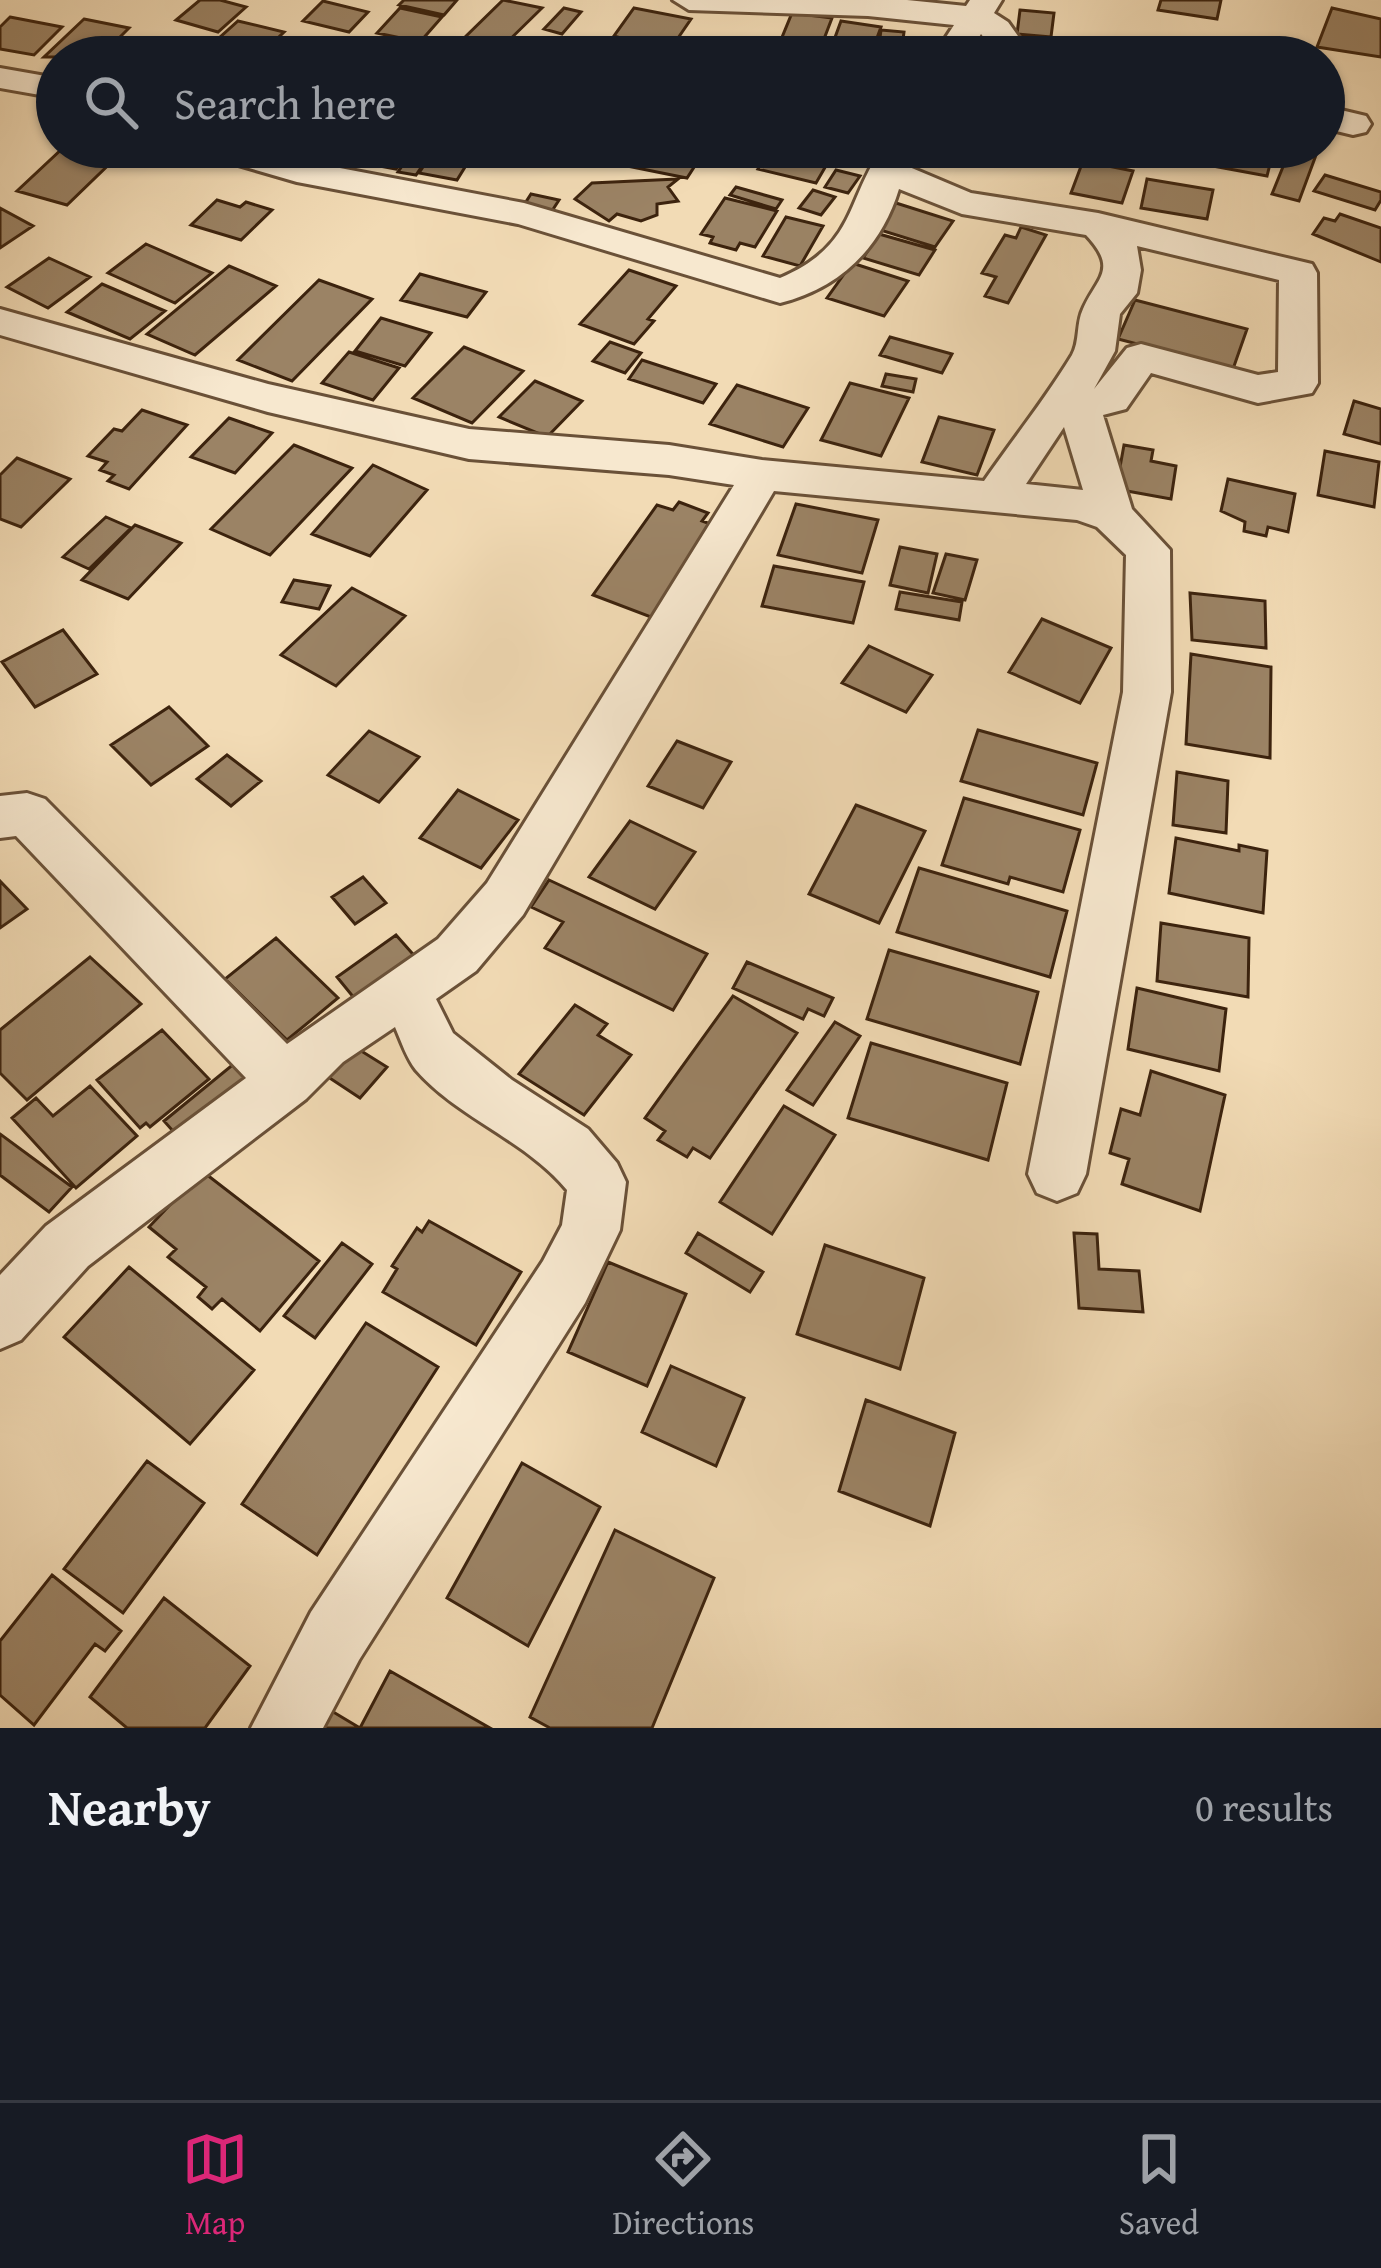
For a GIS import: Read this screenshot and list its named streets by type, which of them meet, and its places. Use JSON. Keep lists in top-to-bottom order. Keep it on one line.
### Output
{"page":{"search":"Search here","heading":["Nearby","0 results"],"nav":["Map","Directions","Saved"]}}
